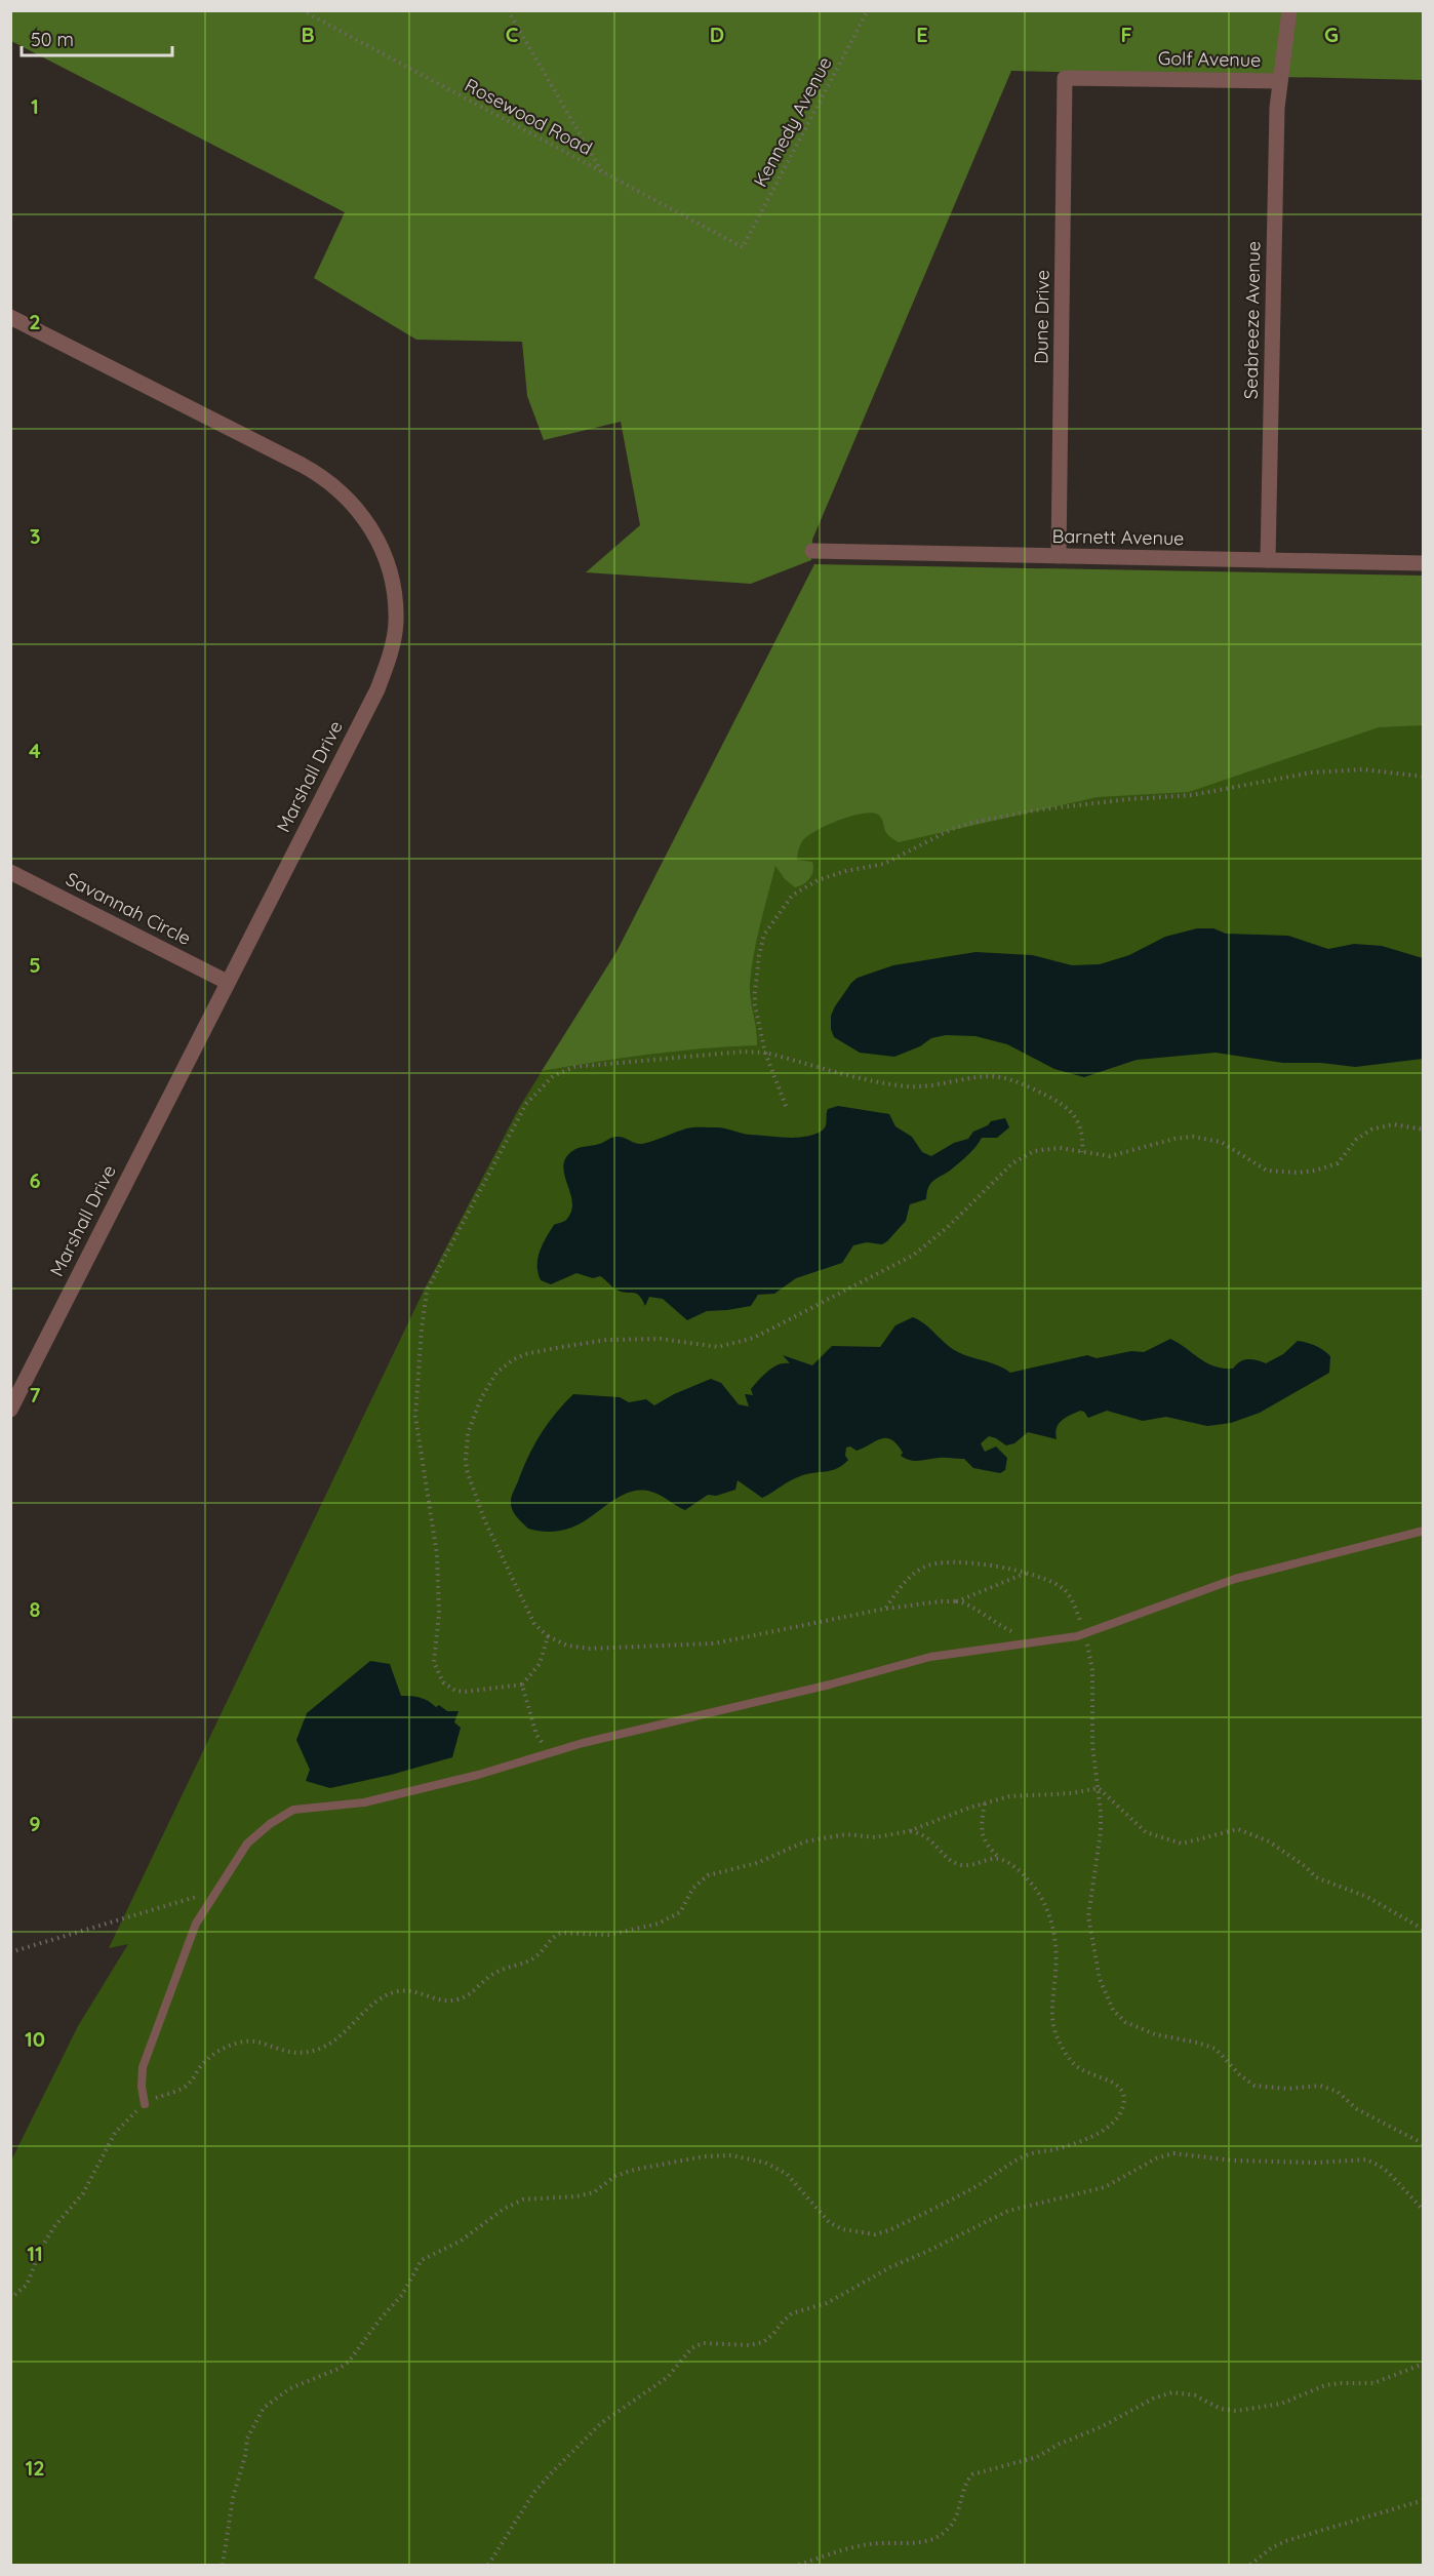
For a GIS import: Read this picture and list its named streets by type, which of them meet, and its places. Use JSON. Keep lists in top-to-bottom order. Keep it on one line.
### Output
{"streets":{"street":["Golf Avenue","Dune Drive","Seabreeze Avenue","Barnett Avenue","Marshall Drive","Savannah Circle"],"path":["Rosewood Road","Kennedy Avenue"]},"crossings":[["Golf Avenue","Dune Drive"],["Golf Avenue","Seabreeze Avenue"],["Rosewood Road","Kennedy Avenue"],["Dune Drive","Barnett Avenue"],["Seabreeze Avenue","Barnett Avenue"],["Marshall Drive","Savannah Circle"]],"scale_bar":"50 m","grid":{"columns":["B","C","D","E","F","G"],"rows":["1","2","3","4","5","6","7","8","9","10","11","12"]}}
